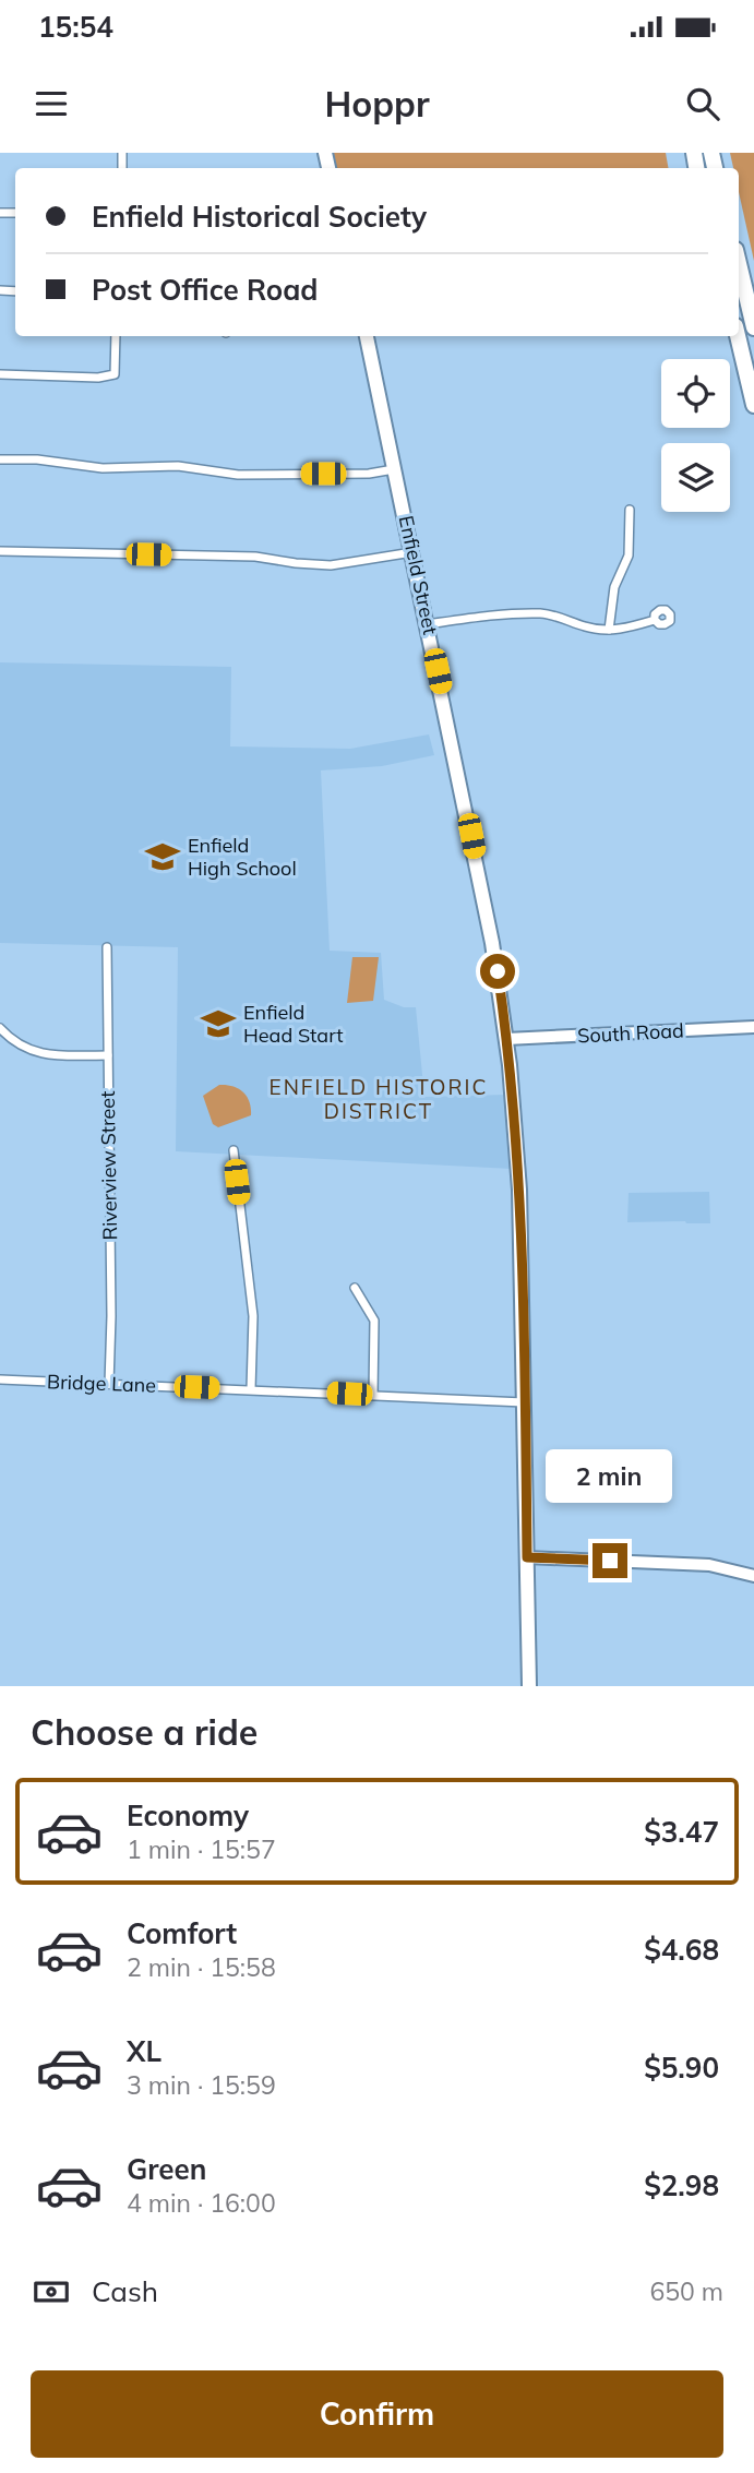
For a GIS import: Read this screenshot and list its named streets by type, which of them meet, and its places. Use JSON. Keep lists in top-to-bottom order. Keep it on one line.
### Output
{"streets":{"main road":["Enfield Street","South Road"],"street":["Riverview Street","Bridge Lane"]},"crossings":[["Enfield Street","South Road"],["Enfield Street","Bridge Lane"],["Riverview Street","Bridge Lane"]],"districts":["ENFIELD HISTORIC DISTRICT"],"places":{"school or university":["Enfield High School","Enfield Head Start"]},"page":{"status":"15:54","header":"Hoppr","banner":["Enfield Historical Society","Post Office Road"],"bubble":"2 min","heading":"Choose a ride","list":[{"name":"Economy","note":"1 min · 15:57","value":"$3.47"},{"name":"Comfort","note":"2 min · 15:58","value":"$4.68"},{"name":"XL","note":"3 min · 15:59","value":"$5.90"},{"name":"Green","note":"4 min · 16:00","value":"$2.98"}],"pay":["Cash","650 m"],"buttons":"Confirm"}}
